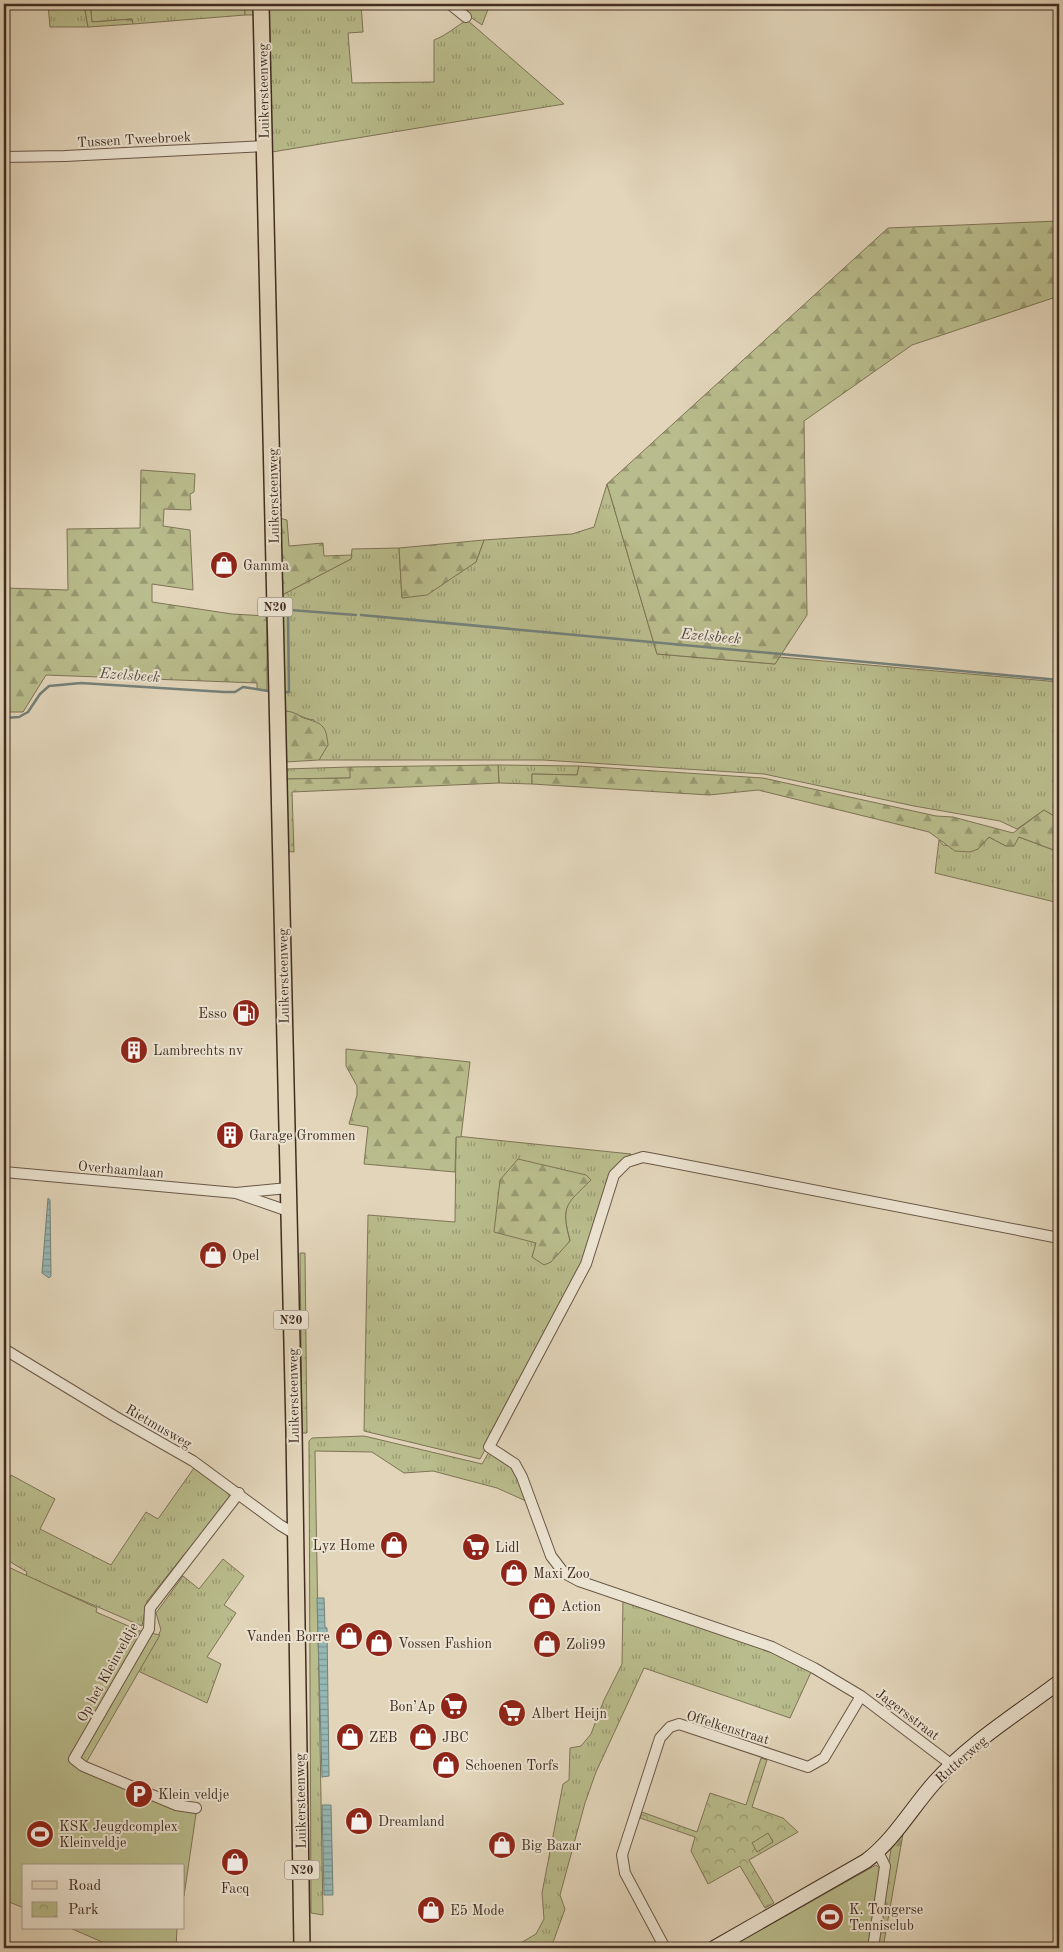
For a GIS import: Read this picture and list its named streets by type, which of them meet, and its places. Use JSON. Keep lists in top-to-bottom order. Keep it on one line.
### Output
{"streets":{"main road":["Luikersteenweg","N20"],"street":["Tussen Tweebroek","Overhaamlaan","Rietmusweg","Op het Kleinveldje","Jagersstraat","Offelkenstraat","Rutterweg"]},"crossings":[["Luikersteenweg","Tussen Tweebroek"],["Luikersteenweg","Overhaamlaan"],["Luikersteenweg","Rietmusweg"],["Rietmusweg","Op het Kleinveldje"],["Jagersstraat","Offelkenstraat"],["Jagersstraat","Rutterweg"]],"water":["Ezelsbeek"],"places":{"shop":["Gamma","Opel","Lyz Home","Maxi Zoo","Action","Vanden Borre","Vossen Fashion","Zoli99","ZEB","JBC","Schoenen Torfs","Dreamland","Big Bazar","Facq","E5 Mode"],"fuel station":["Esso"],"building":["Lambrechts nv","Garage Grommen"],"supermarket":["Lidl","Bon’Ap","Albert Heijn"],"parking":["Klein veldje"],"sports":["KSK Jeugdcomplex Kleinveldje","K. Tongerse Tennisclub"]},"legend":["Road","Park"]}
